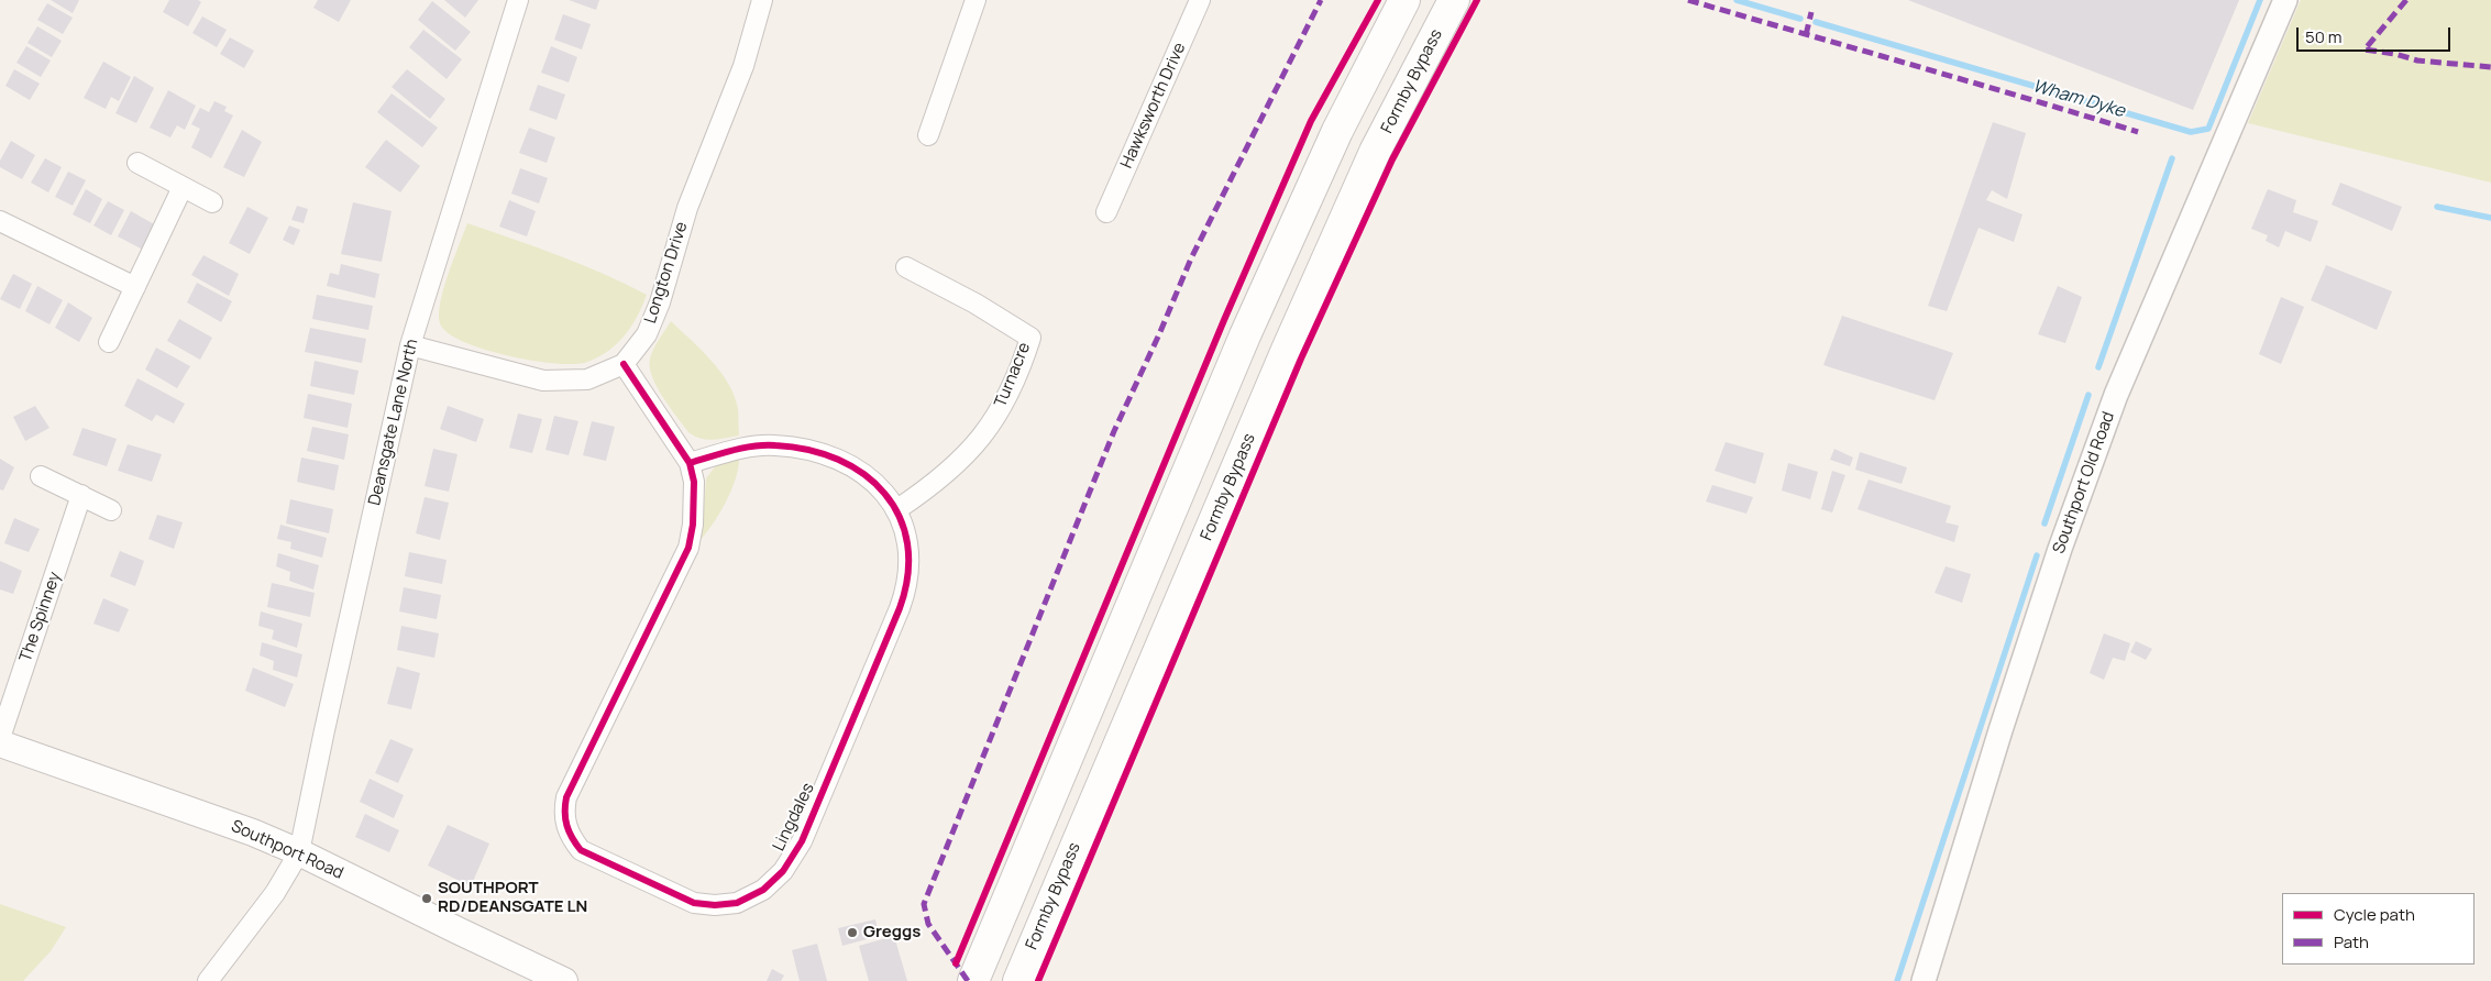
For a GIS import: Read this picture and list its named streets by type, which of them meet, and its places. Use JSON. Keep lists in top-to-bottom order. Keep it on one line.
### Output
{"streets":{"highway":["Formby Bypass"],"main road":["Southport Road"],"street":["Hawksworth Drive","Longton Drive","Turnacre","Deansgate Lane North","Southport Old Road","The Spinney","Lingdales"]},"crossings":[["Longton Drive","Lingdales"],["Turnacre","Lingdales"],["Deansgate Lane North","Southport Road"]],"water":["Wham Dyke"],"places":["SOUTHPORT RD/DEANSGATE LN","Greggs"],"legend":["Cycle path","Path"],"scale_bar":"50 m"}
